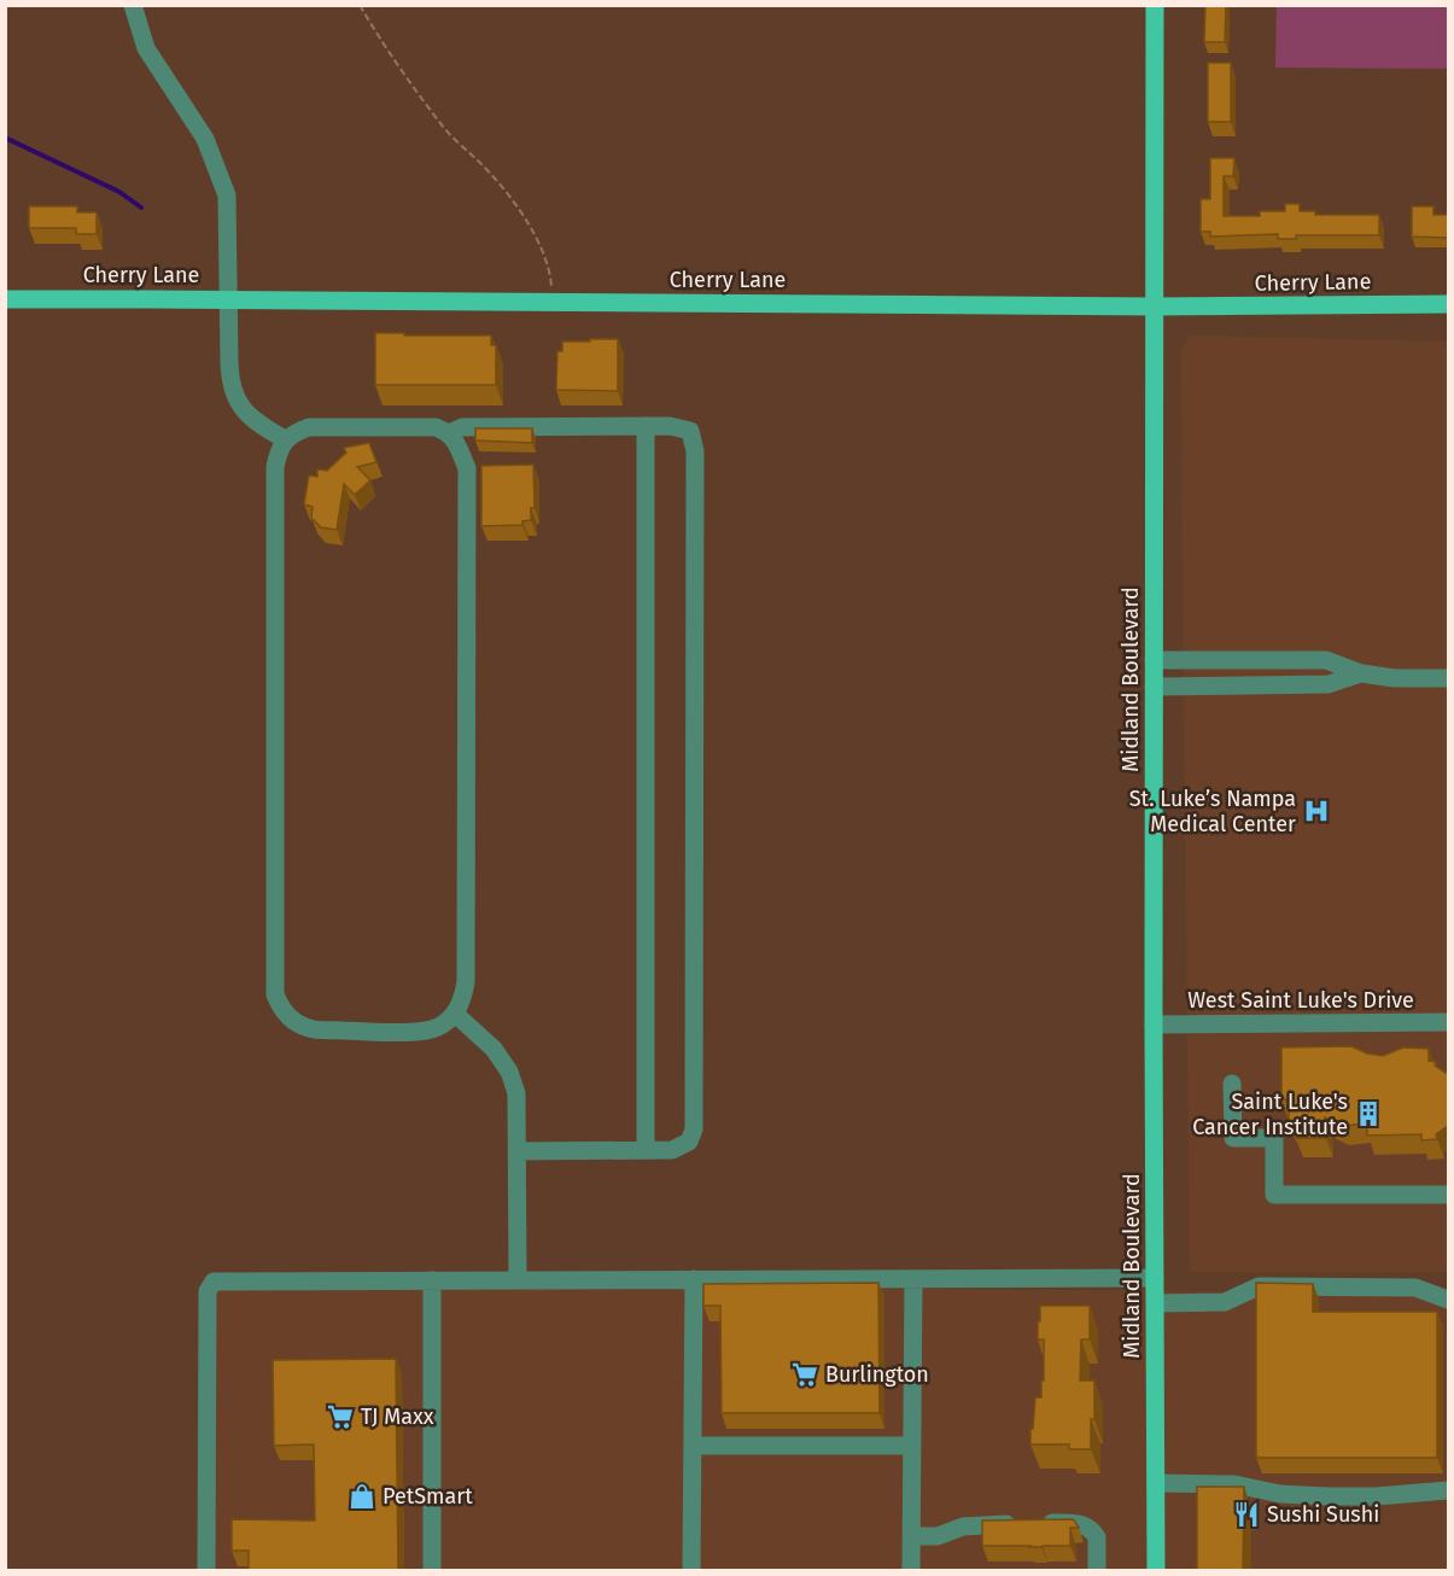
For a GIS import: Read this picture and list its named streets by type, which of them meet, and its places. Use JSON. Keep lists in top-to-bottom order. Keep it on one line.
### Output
{"streets":{"main road":["Cherry Lane","Midland Boulevard"],"street":["West Saint Luke's Drive"]},"crossings":[["Cherry Lane","Midland Boulevard"],["Midland Boulevard","West Saint Luke's Drive"]],"places":{"hospital":["St. Luke’s Nampa Medical Center"],"building":["Saint Luke's Cancer Institute"],"supermarket":["Burlington","TJ Maxx"],"shop":["PetSmart"],"restaurant":["Sushi Sushi"]}}
